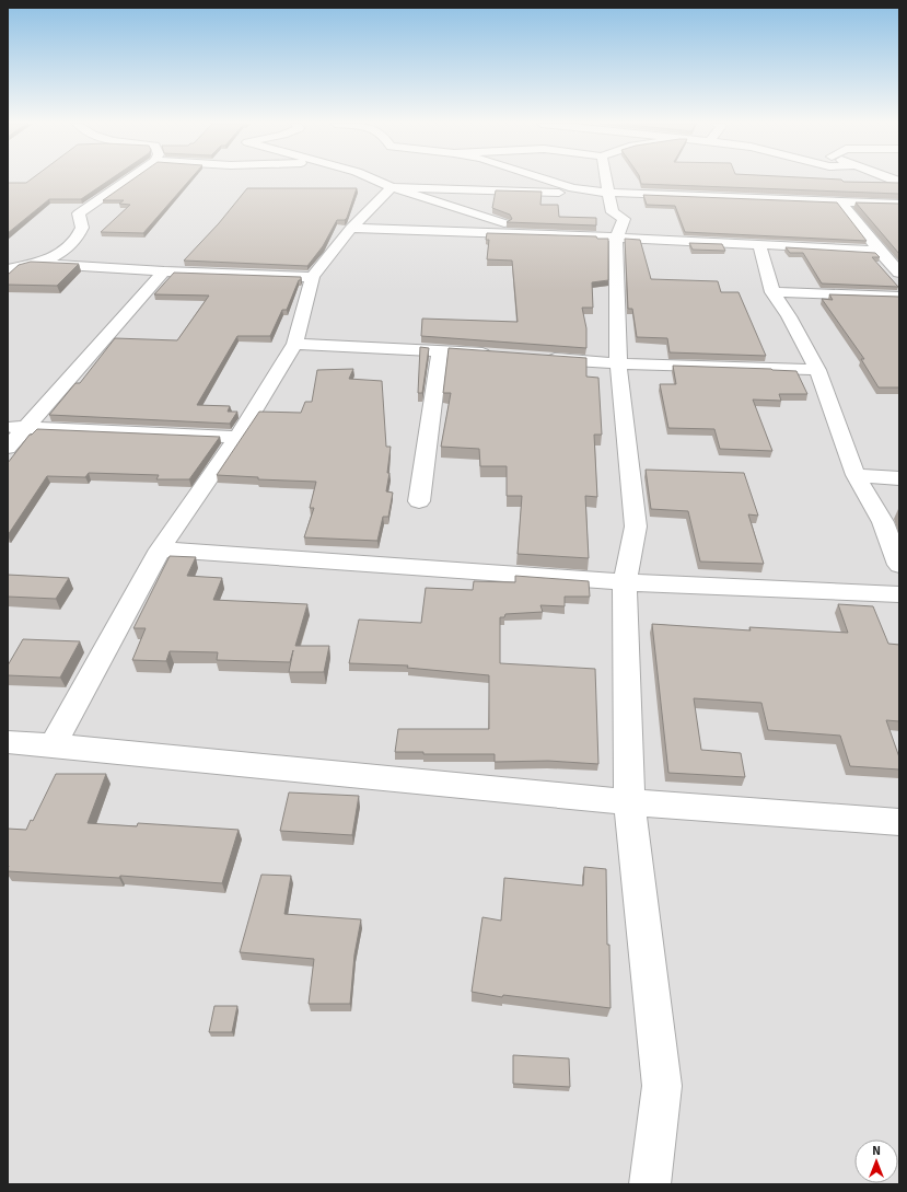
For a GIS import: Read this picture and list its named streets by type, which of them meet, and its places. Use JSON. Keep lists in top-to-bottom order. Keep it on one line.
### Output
{"north":"top"}
